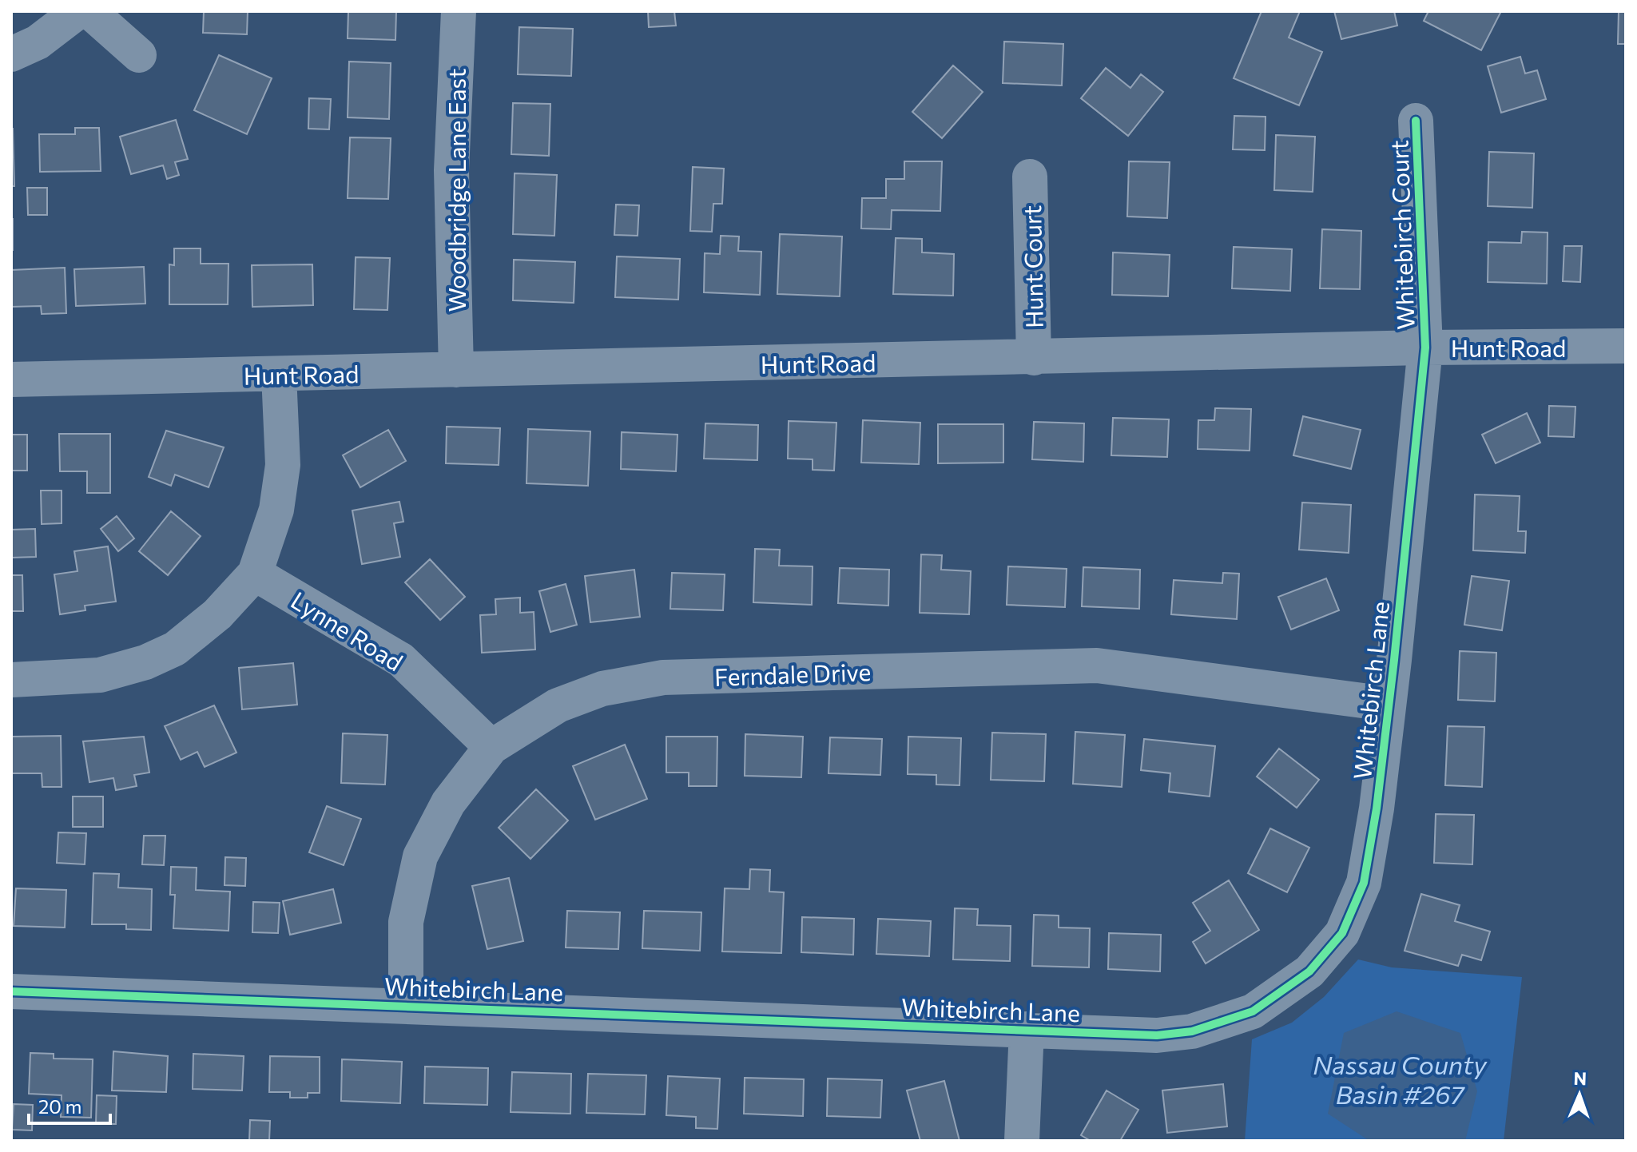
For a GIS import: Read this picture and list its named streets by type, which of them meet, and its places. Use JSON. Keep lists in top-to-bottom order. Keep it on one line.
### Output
{"streets":{"street":["Woodbridge Lane East","Whitebirch Court","Hunt Court","Hunt Road","Lynne Road","Ferndale Drive","Whitebirch Lane"]},"crossings":[["Woodbridge Lane East","Hunt Road"],["Whitebirch Court","Hunt Road"],["Whitebirch Court","Whitebirch Lane"],["Hunt Court","Hunt Road"],["Hunt Road","Whitebirch Lane"],["Lynne Road","Ferndale Drive"],["Ferndale Drive","Whitebirch Lane"]],"water":["Nassau County Basin #267"],"scale_bar":"20 m","north":"top"}
